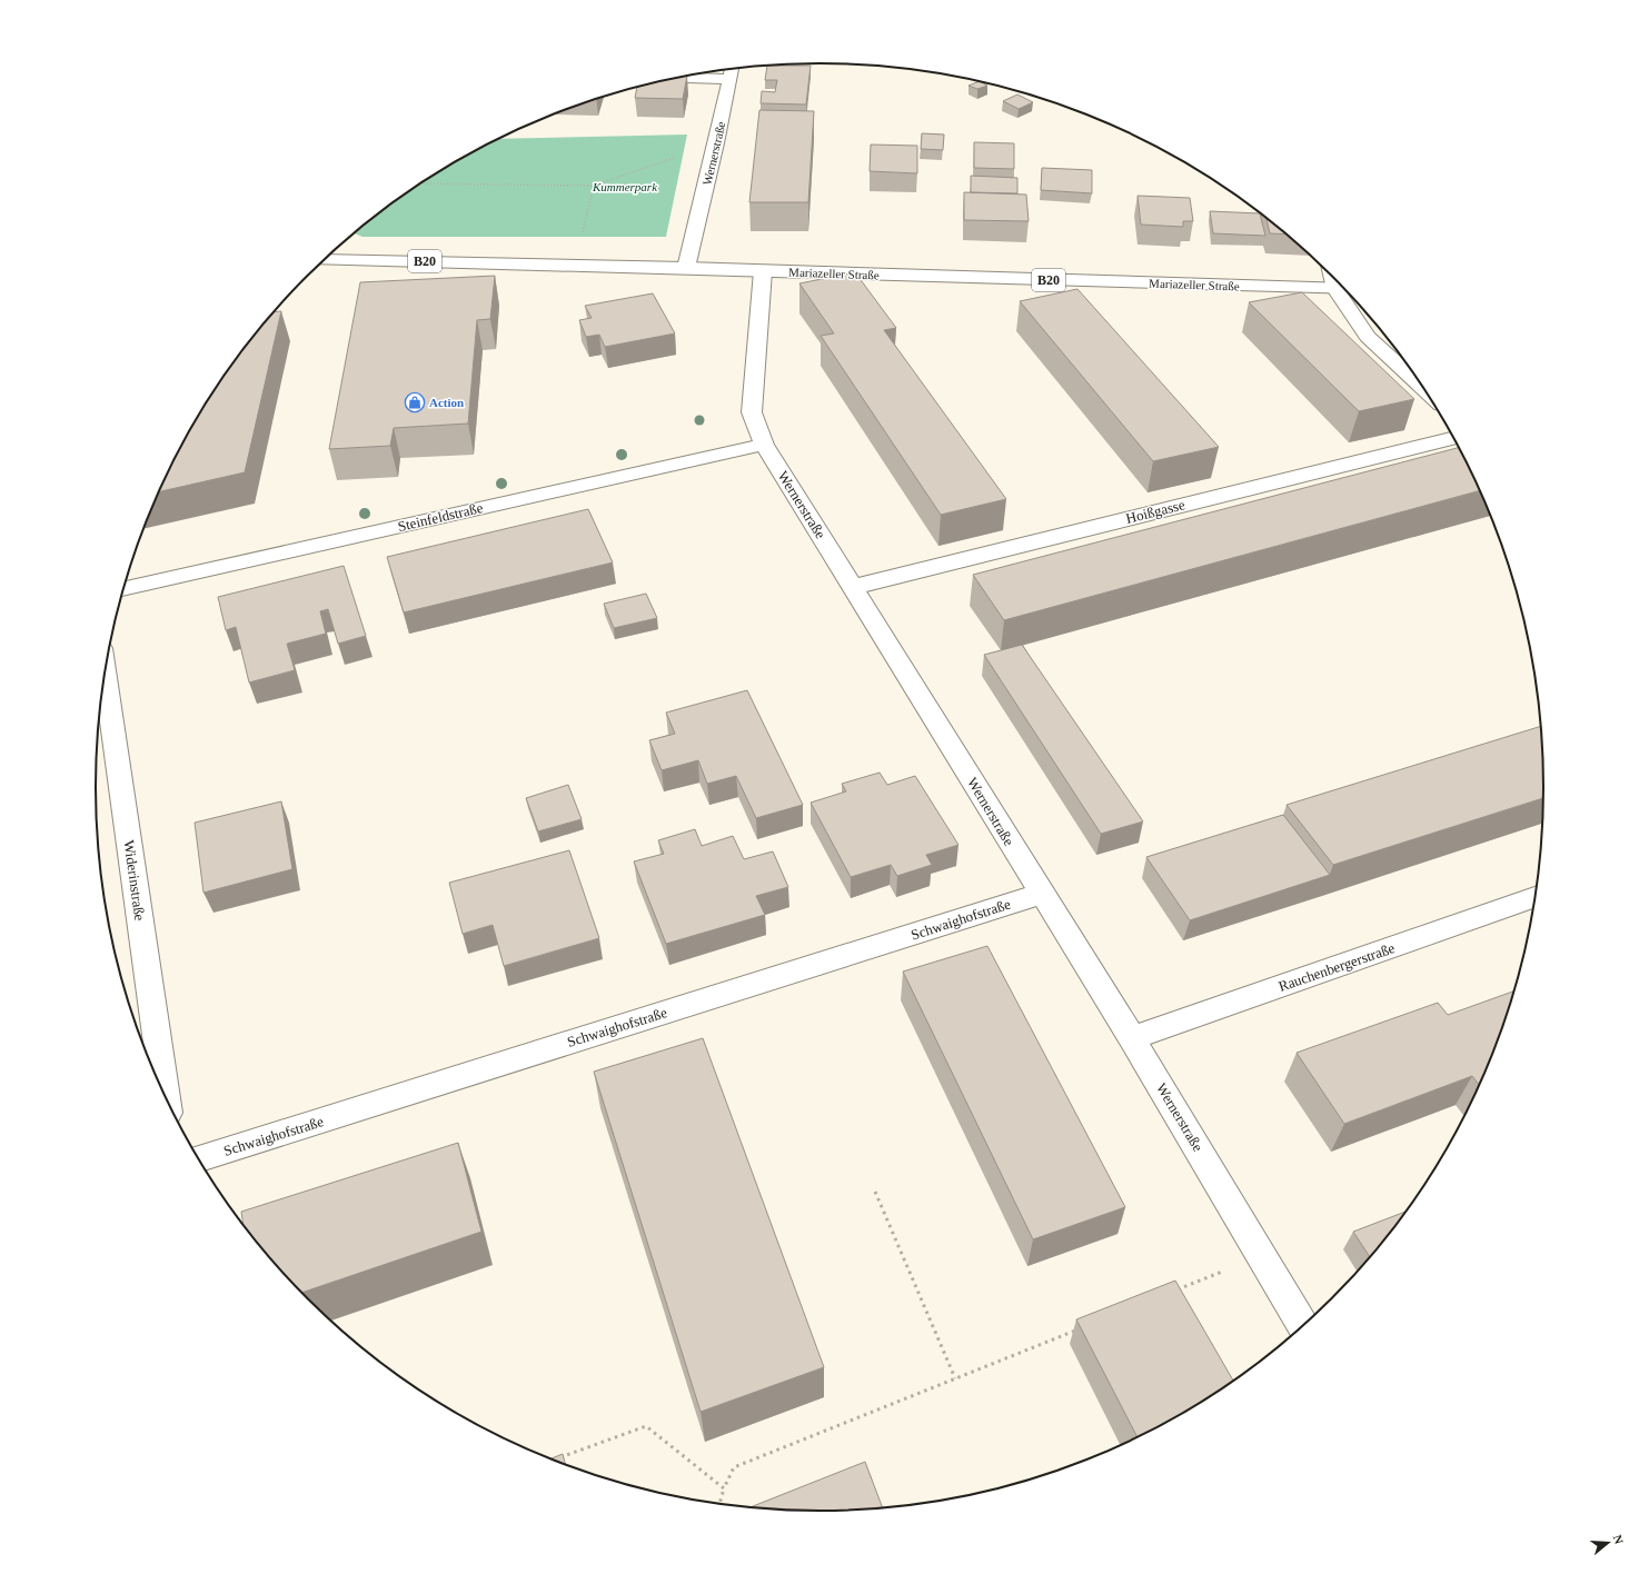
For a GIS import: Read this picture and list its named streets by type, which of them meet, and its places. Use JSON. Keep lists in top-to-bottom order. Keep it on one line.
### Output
{"streets":{"street":["Wernerstraße","B20","Mariazeller Straße","Hoißgasse","Steinfeldstraße","Widerinstraße","Schwaighofstraße","Rauchenbergerstraße"]},"crossings":[["Wernerstraße","Mariazeller Straße"],["Wernerstraße","Hoißgasse"],["Wernerstraße","Steinfeldstraße"],["Wernerstraße","Schwaighofstraße"],["Wernerstraße","Rauchenbergerstraße"]],"parks":["Kummerpark"],"places":{"shop":["Action"]},"north":"right"}
